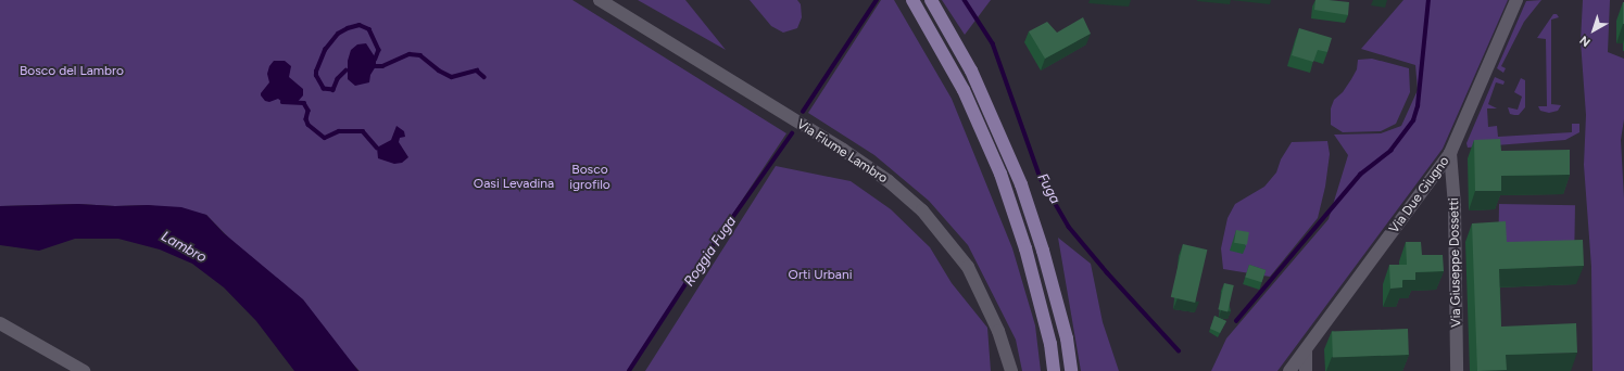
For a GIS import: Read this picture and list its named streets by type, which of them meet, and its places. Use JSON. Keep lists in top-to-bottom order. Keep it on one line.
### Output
{"streets":{"street":["Via Fiume Lambro","Via Due Giugno","Via Giuseppe Dossetti"]},"crossings":[["Via Due Giugno","Via Giuseppe Dossetti"]],"water":["Fuga","Lambro","Roggia Fuga"],"parks":["Bosco del Lambro","Bosco igrofilo","Oasi Levadina","Orti Urbani"],"north":"bottom left"}
